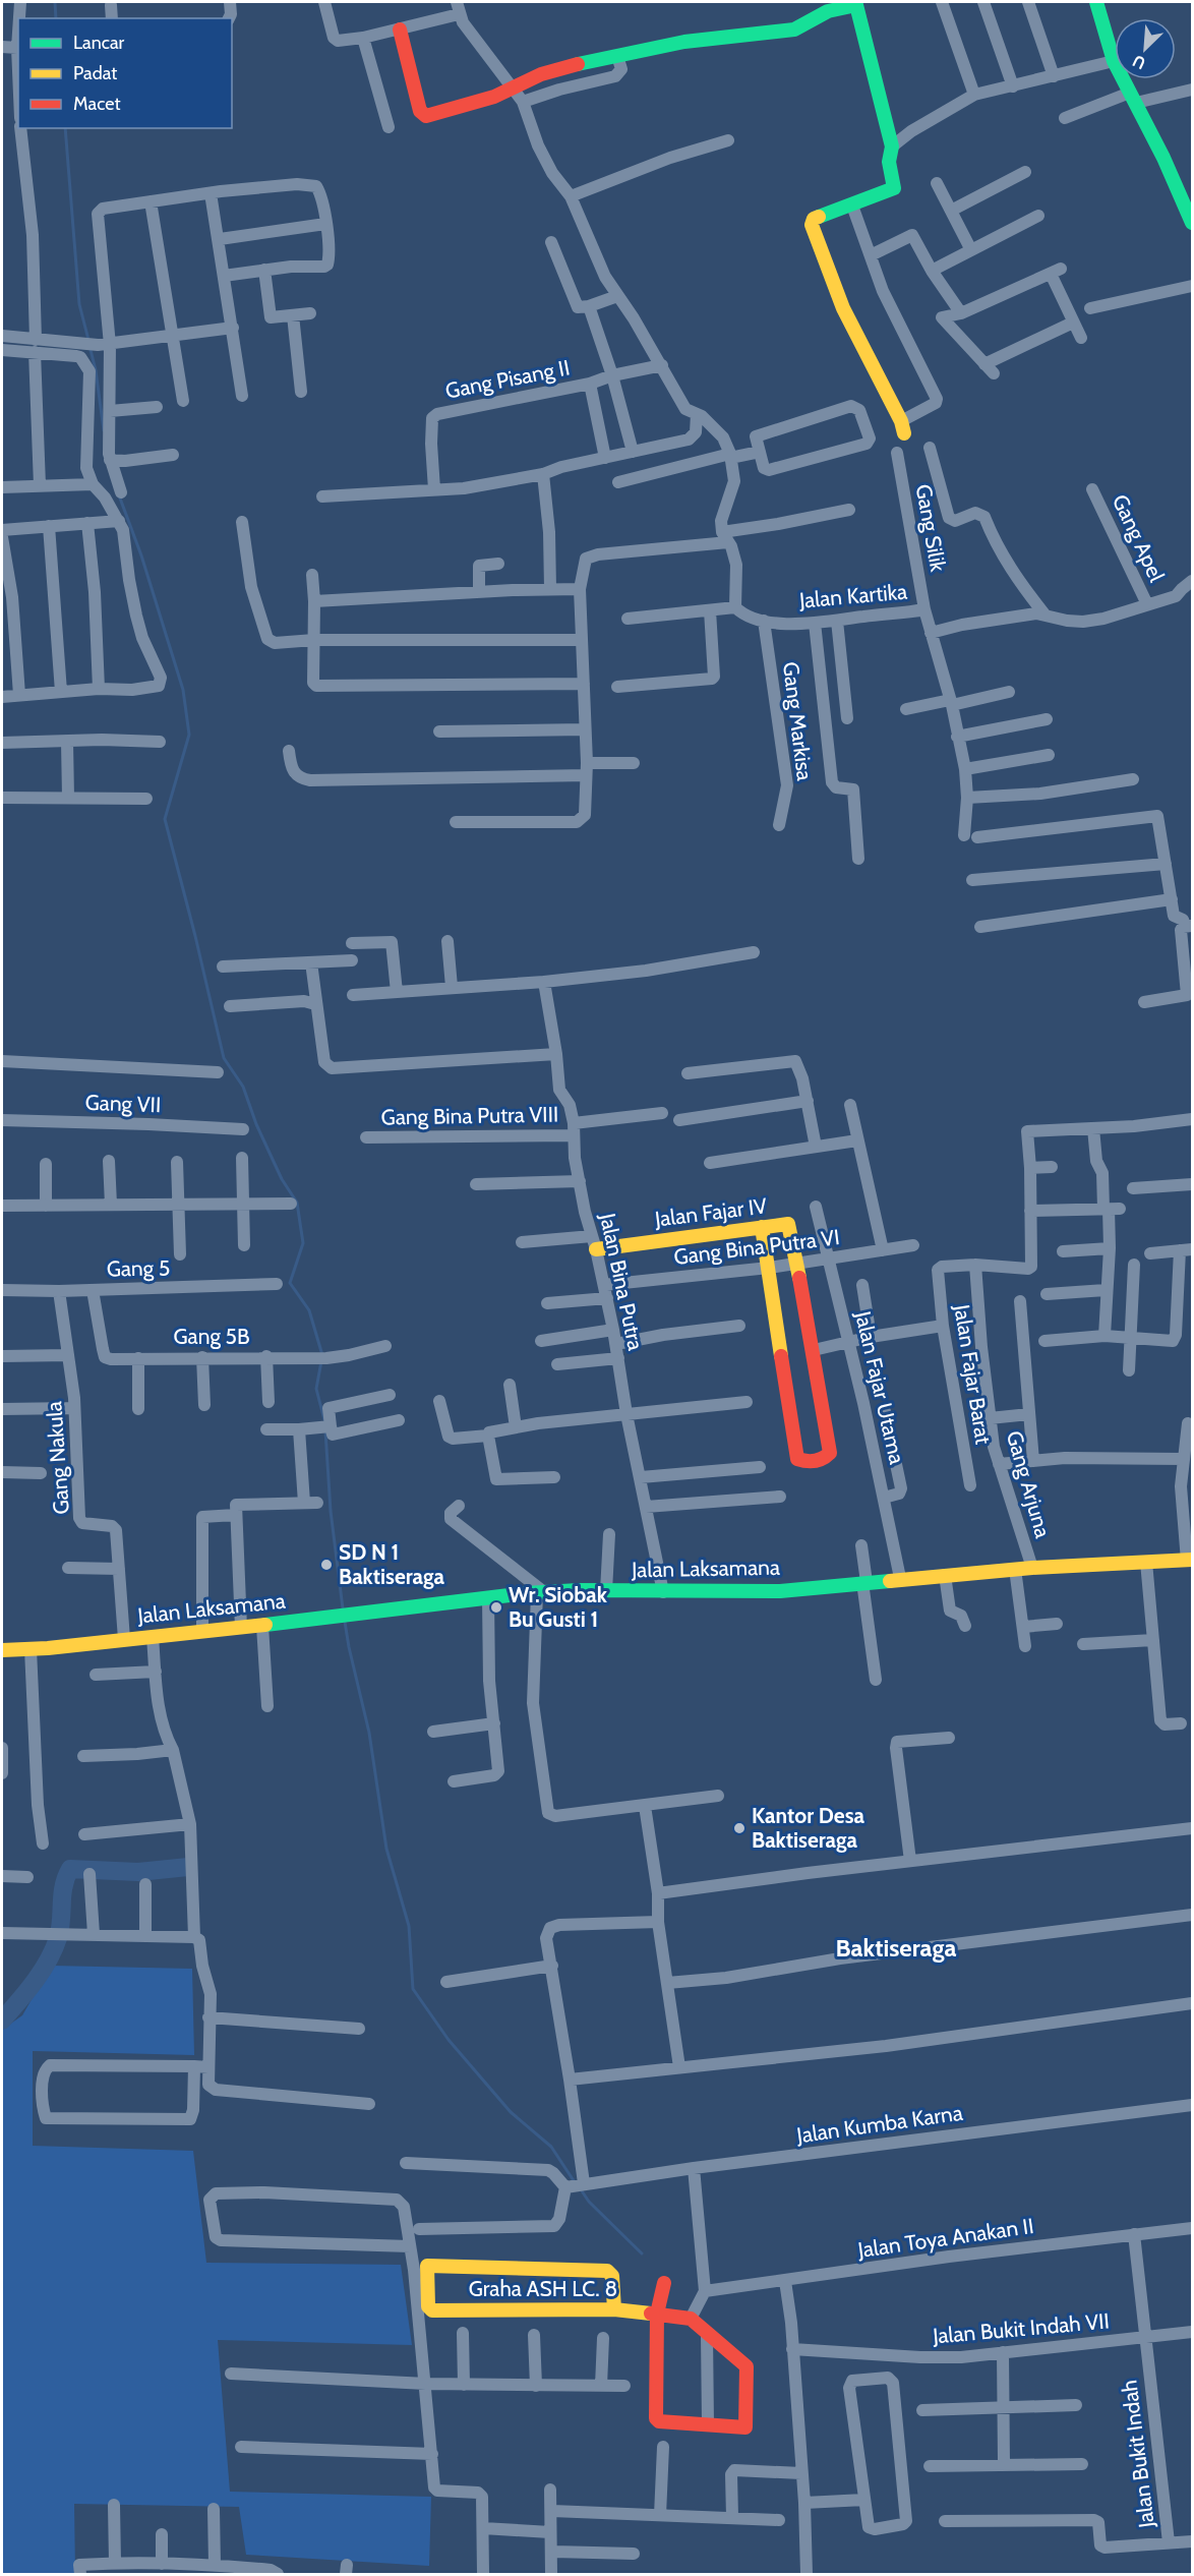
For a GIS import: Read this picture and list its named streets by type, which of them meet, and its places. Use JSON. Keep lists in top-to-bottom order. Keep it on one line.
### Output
{"streets":{"street":["Gang Pisang II","Gang Silik","Gang Apel","Jalan Kartika","Gang Markisa","Gang VII","Gang Bina Putra VIII","Jalan Fajar IV","Gang Bina Putra VI","Gang 5","Jalan Bina Putra","Gang 5B","Jalan Fajar Barat","Jalan Fajar Utama","Gang Nakula","Gang Arjuna","Jalan Laksamana","Jalan Kumba Karna","Jalan Toya Anakan II","Graha ASH LC. 8","Jalan Bukit Indah VII","Jalan Bukit Indah"]},"crossings":[["Gang Silik","Jalan Kartika"],["Jalan Kartika","Gang Markisa"],["Gang Bina Putra VIII","Jalan Bina Putra"],["Jalan Fajar IV","Gang Bina Putra VI"],["Jalan Fajar IV","Jalan Bina Putra"],["Gang Bina Putra VI","Jalan Bina Putra"],["Gang Bina Putra VI","Jalan Fajar Utama"],["Gang 5","Gang 5B"],["Gang 5","Gang Nakula"],["Jalan Bina Putra","Jalan Laksamana"],["Jalan Fajar Utama","Jalan Laksamana"],["Gang Nakula","Jalan Laksamana"],["Gang Arjuna","Jalan Laksamana"],["Jalan Toya Anakan II","Jalan Bukit Indah"],["Jalan Bukit Indah VII","Jalan Bukit Indah"]],"districts":["Baktiseraga"],"places":["SD N 1 Baktiseraga","Wr. Siobak Bu Gusti 1","Kantor Desa Baktiseraga"],"legend":["Lancar","Padat","Macet"],"north":"bottom left"}
